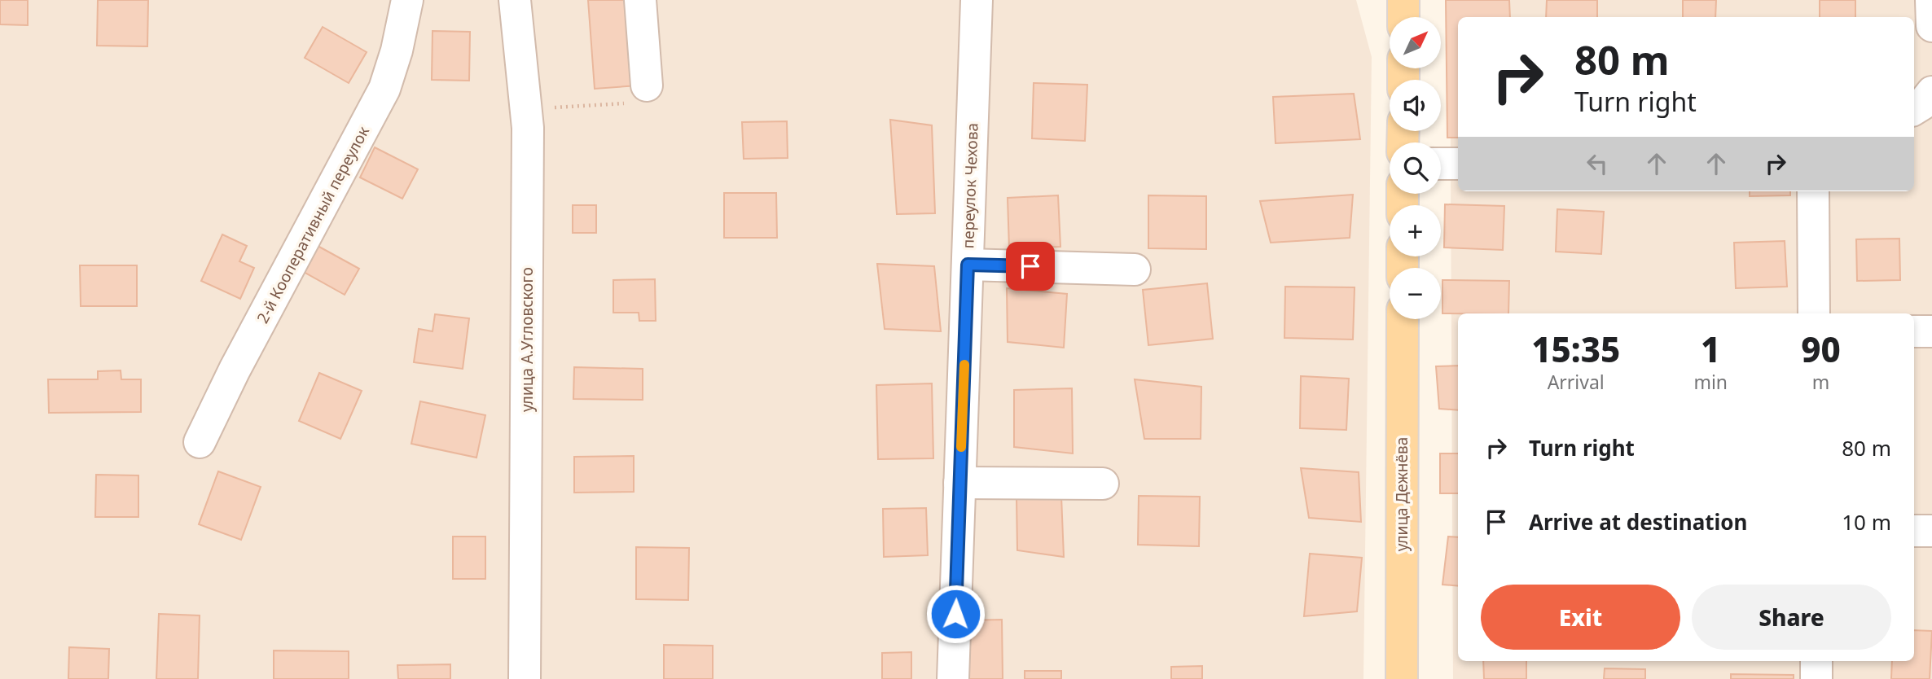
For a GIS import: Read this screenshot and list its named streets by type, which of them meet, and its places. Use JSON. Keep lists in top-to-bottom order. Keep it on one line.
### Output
{"streets":{"main road":["улица Дежнёва"],"street":["переулок Чехова","2-й Кооперативный переулок","улица А.Угловского"]},"north":"top right","page":{"map_buttons":["+","−"],"turn":["80 m","Turn right"],"eta":["15:35","Arrival","1","min","90","m"],"list":[{"name":"Turn right","value":"80 m"},{"name":"Arrive at destination","value":"10 m"}],"buttons":["Exit","Share"]}}
